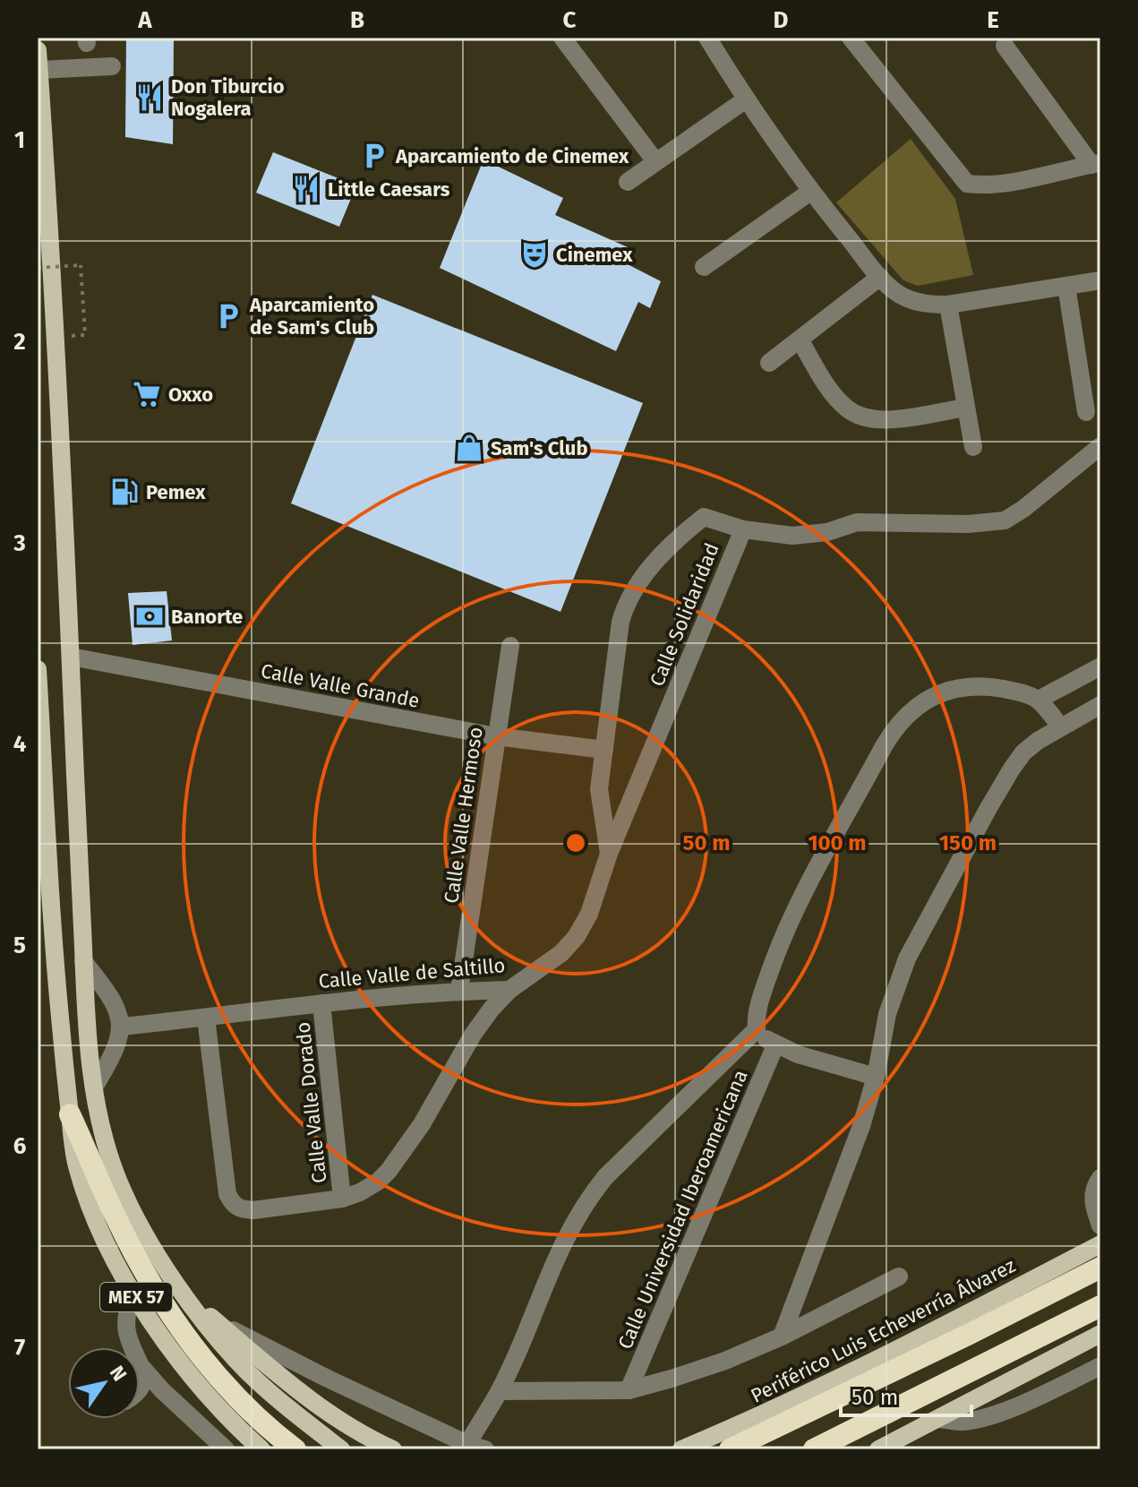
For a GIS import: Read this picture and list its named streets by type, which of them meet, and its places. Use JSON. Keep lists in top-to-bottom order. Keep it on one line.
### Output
{"streets":{"main road":["MEX 57","Periférico Luis Echeverría Álvarez"],"street":["Calle Solidaridad","Calle Valle Grande","Calle Valle Hermoso","Calle Valle de Saltillo","Calle Valle Dorado","Calle Universidad Iberoamericana"]},"crossings":[["Calle Solidaridad","Calle Valle de Saltillo"],["Calle Valle Grande","Calle Valle Hermoso"],["Calle Valle Grande","Calle Valle de Saltillo"],["Calle Valle Grande","MEX 57"],["Calle Valle Hermoso","Calle Valle de Saltillo"],["Calle Valle de Saltillo","Calle Valle Dorado"]],"places":{"restaurant":["Don Tiburcio Nogalera","Little Caesars"],"parking":["Aparcamiento de Cinemex","Aparcamiento de Sam's Club"],"theatre":["Cinemex"],"supermarket":["Oxxo"],"shop":["Sam's Club"],"fuel station":["Pemex"],"bank":["Banorte"]},"scale_bar":"50 m","north":"top right","grid":{"columns":["A","B","C","D","E"],"rows":["1","2","3","4","5","6","7"]},"rings":["50 m","100 m","150 m"]}
